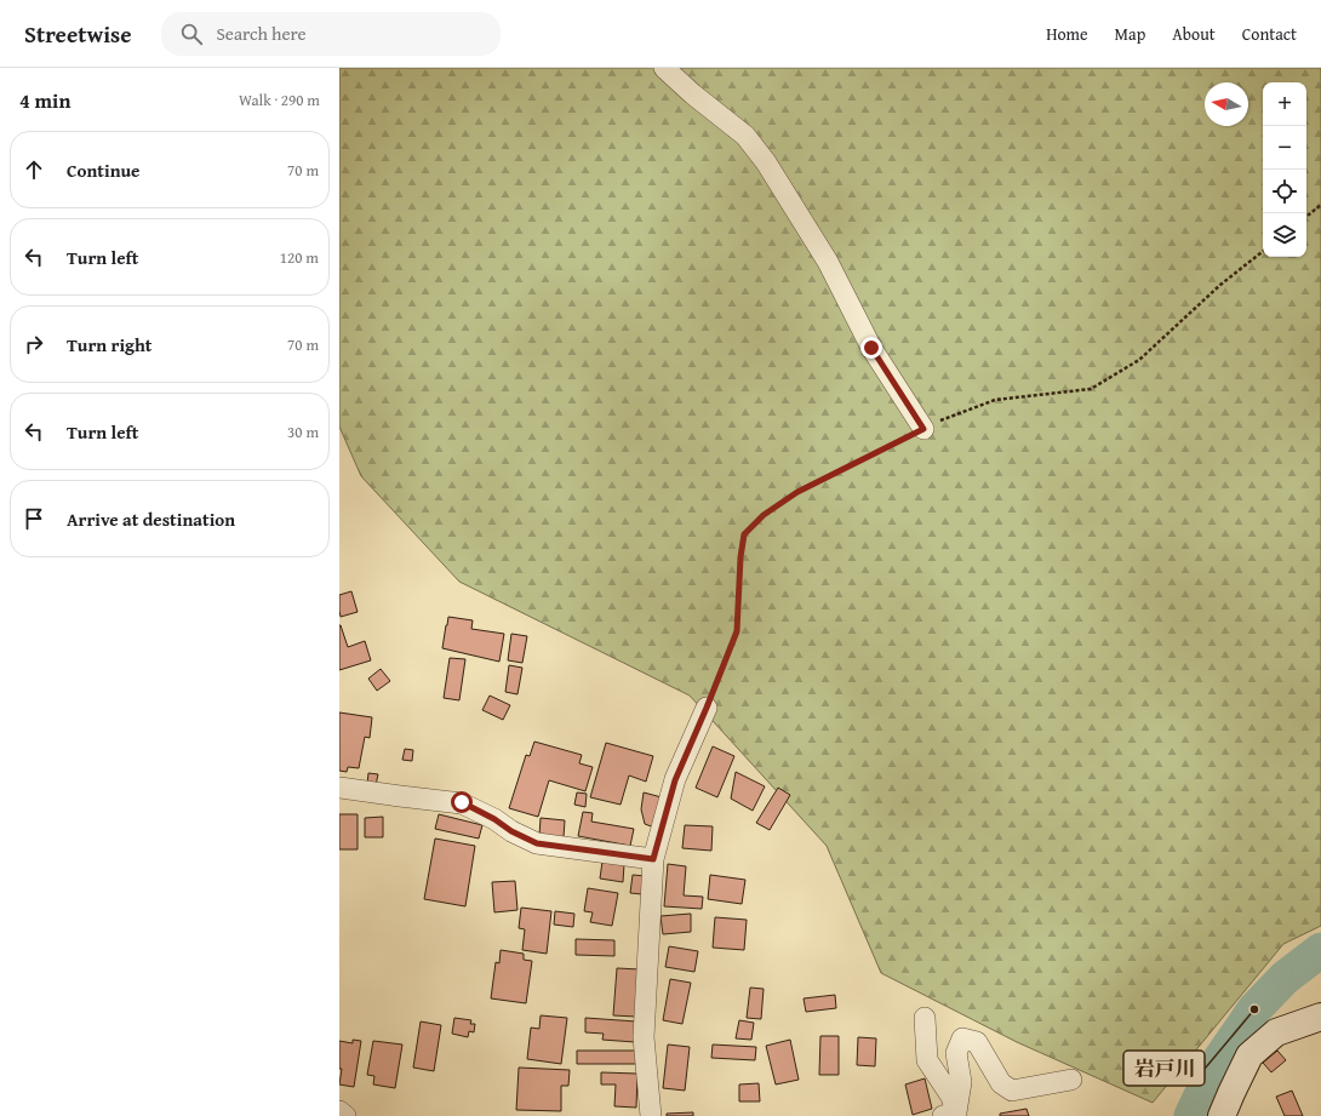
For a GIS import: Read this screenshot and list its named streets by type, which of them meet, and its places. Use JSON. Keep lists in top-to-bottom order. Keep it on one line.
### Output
{"places":["岩戸川"],"north":"left","page":{"header":"Streetwise","search":"Search here","nav":["Home","Map","About","Contact"],"heading":["4 min","Walk · 290 m"],"map_buttons":["+","−"],"list":[["Continue","70 m"],["Turn left","120 m"],["Turn right","70 m"],["Turn left","30 m"],"Arrive at destination"]}}
